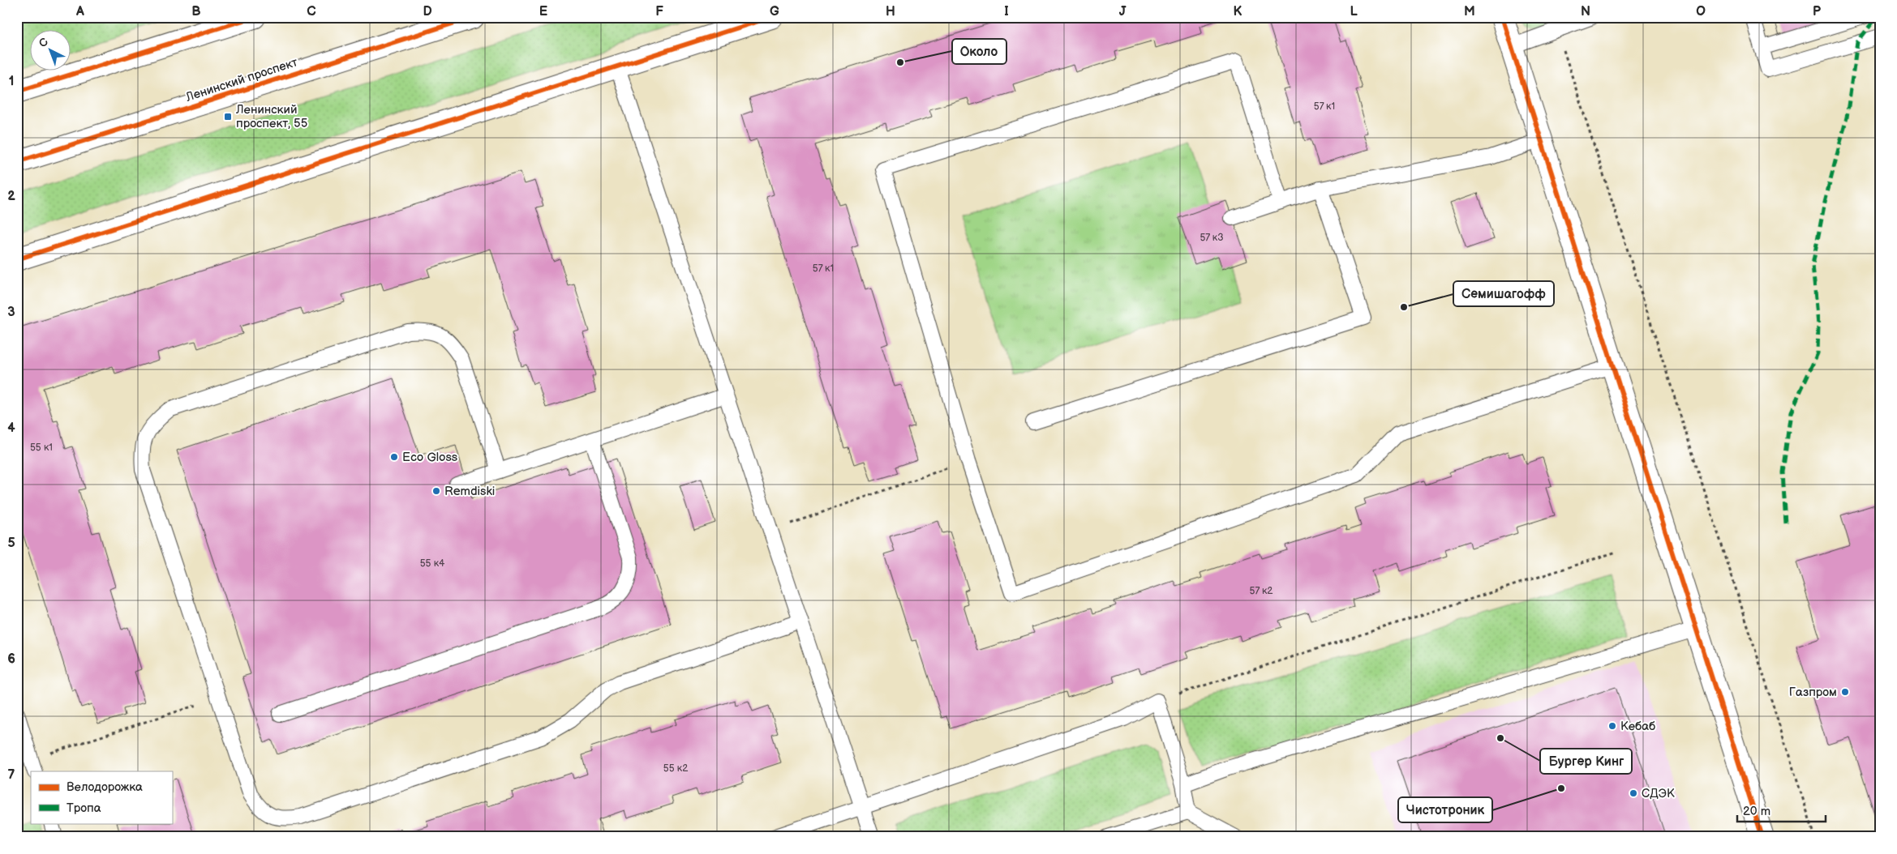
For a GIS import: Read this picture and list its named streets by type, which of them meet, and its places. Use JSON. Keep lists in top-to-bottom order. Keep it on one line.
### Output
{"streets":{"street":["Ленинский проспект"]},"places":{"other":["Около","Семишагофф","Eco Gloss","Remdiski","Газпром","Кебаб","Бургер Кинг","Чистотроник","СДЭК"],"transit":["Ленинский проспект, 55"]},"house_numbers":["57 к1","57 к3","57 к1","55 к1","55 к4","57 к2","55 к2"],"legend":["Велодорожка","Тропа"],"scale_bar":"20 m","north":"top left","grid":{"columns":["A","B","C","D","E","F","G","H","I","J","K","L","M","N","O","P"],"rows":["1","2","3","4","5","6","7"]}}
